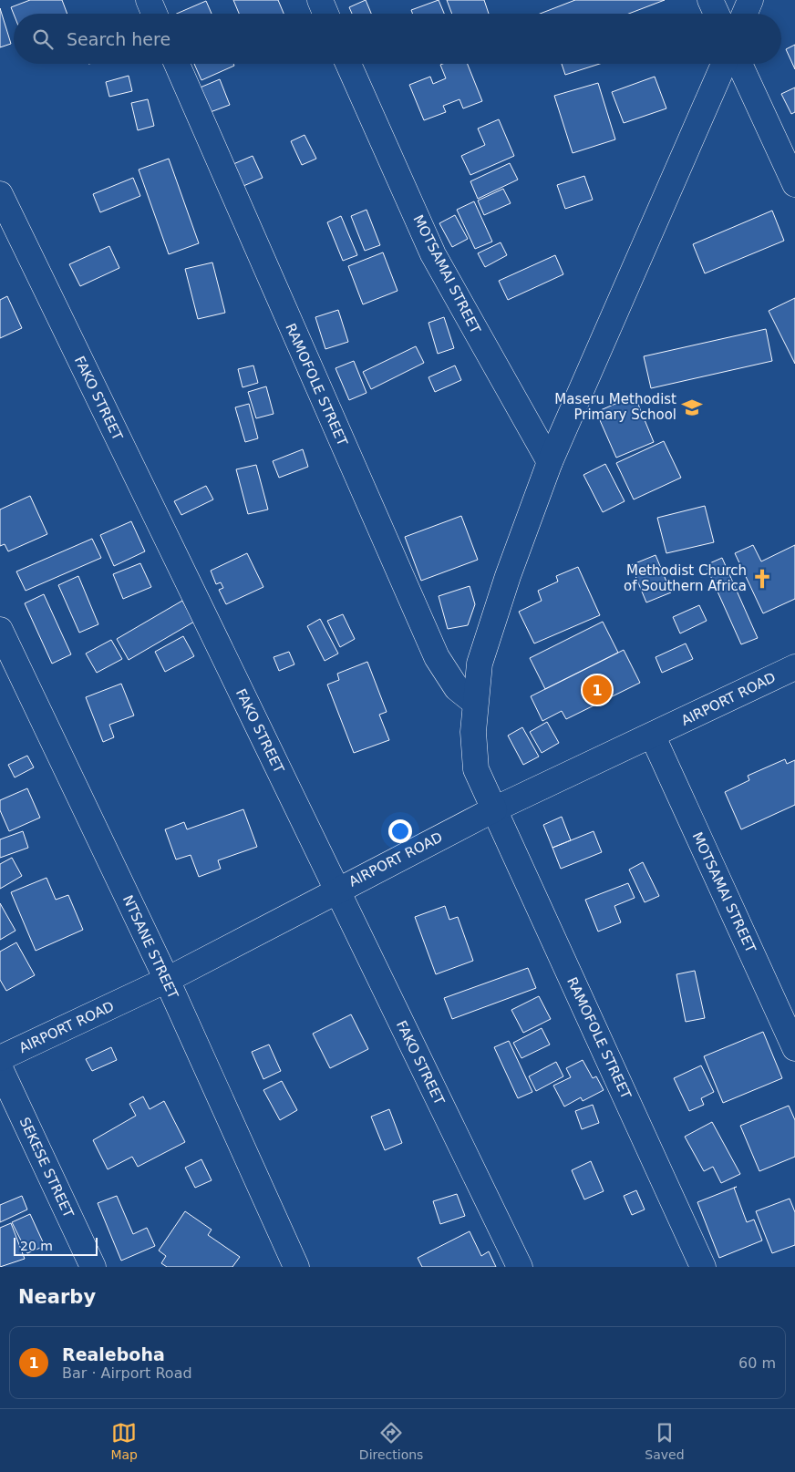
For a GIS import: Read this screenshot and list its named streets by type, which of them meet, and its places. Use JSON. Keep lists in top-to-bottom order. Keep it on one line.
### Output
{"streets":{"street":["MOTSAMAI STREET","RAMOFOLE STREET","FAKO STREET","AIRPORT ROAD","NTSANE STREET","SEKESE STREET"]},"crossings":[["MOTSAMAI STREET","RAMOFOLE STREET"],["MOTSAMAI STREET","AIRPORT ROAD"],["RAMOFOLE STREET","AIRPORT ROAD"],["FAKO STREET","AIRPORT ROAD"],["AIRPORT ROAD","NTSANE STREET"]],"places":{"school or university":["Maseru Methodist Primary School"],"church":["Methodist Church of Southern Africa"]},"scale_bar":"20 m","page":{"search":"Search here","pins":"1","scale":"20 m","heading":"Nearby","list":[{"mark":"1","name":"Realeboha","note":"Bar · Airport Road","value":"60 m"}],"nav":["Map","Directions","Saved"]}}
